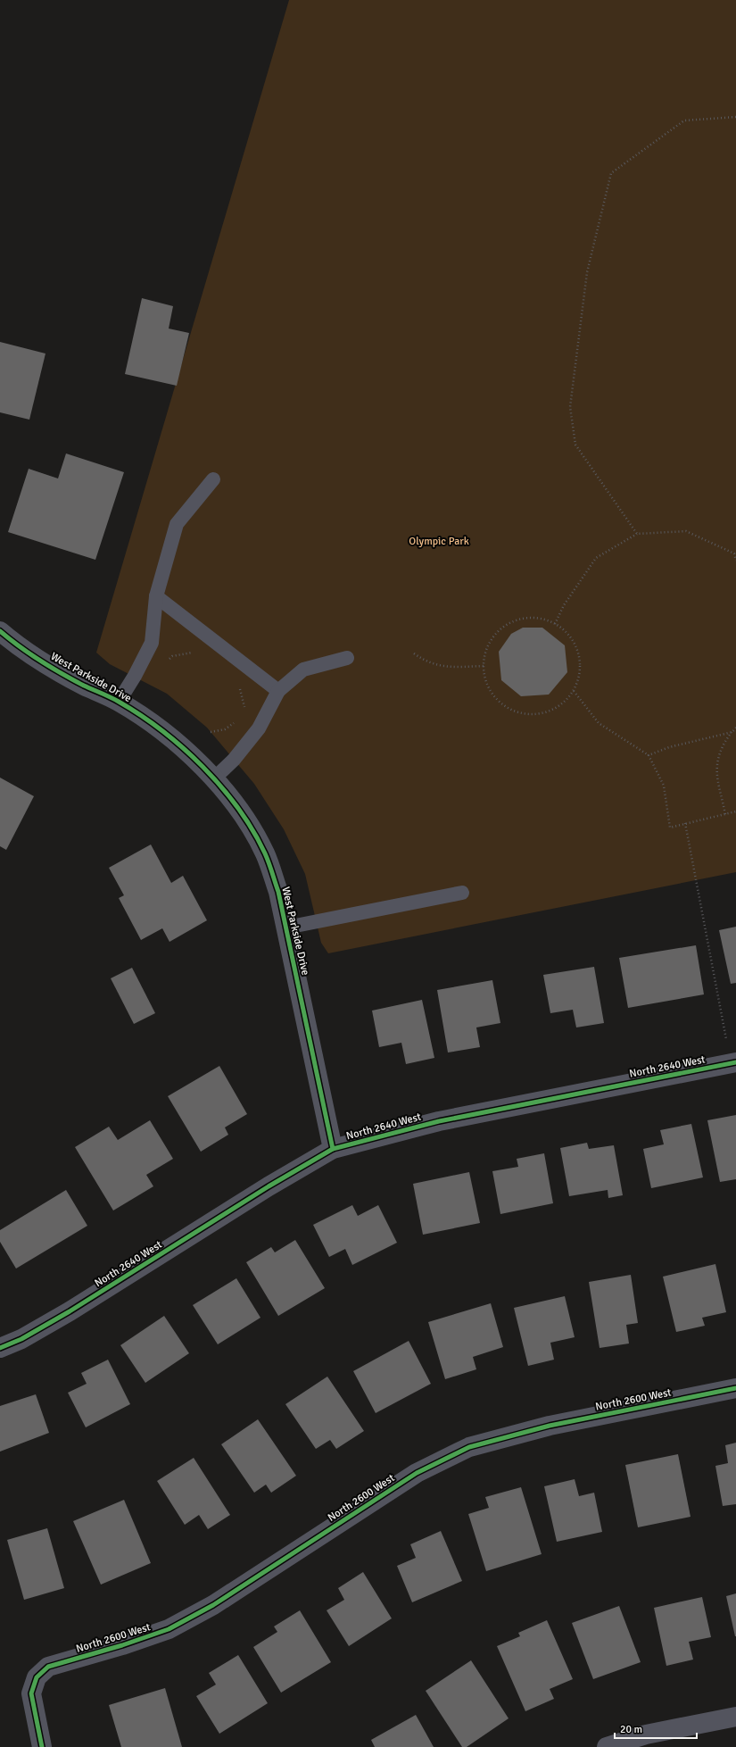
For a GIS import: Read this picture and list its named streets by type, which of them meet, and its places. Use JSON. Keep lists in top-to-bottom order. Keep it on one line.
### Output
{"streets":{"street":["West Parkside Drive","North 2640 West","North 2600 West"]},"crossings":[["West Parkside Drive","North 2640 West"]],"parks":["Olympic Park"],"scale_bar":"20 m"}
